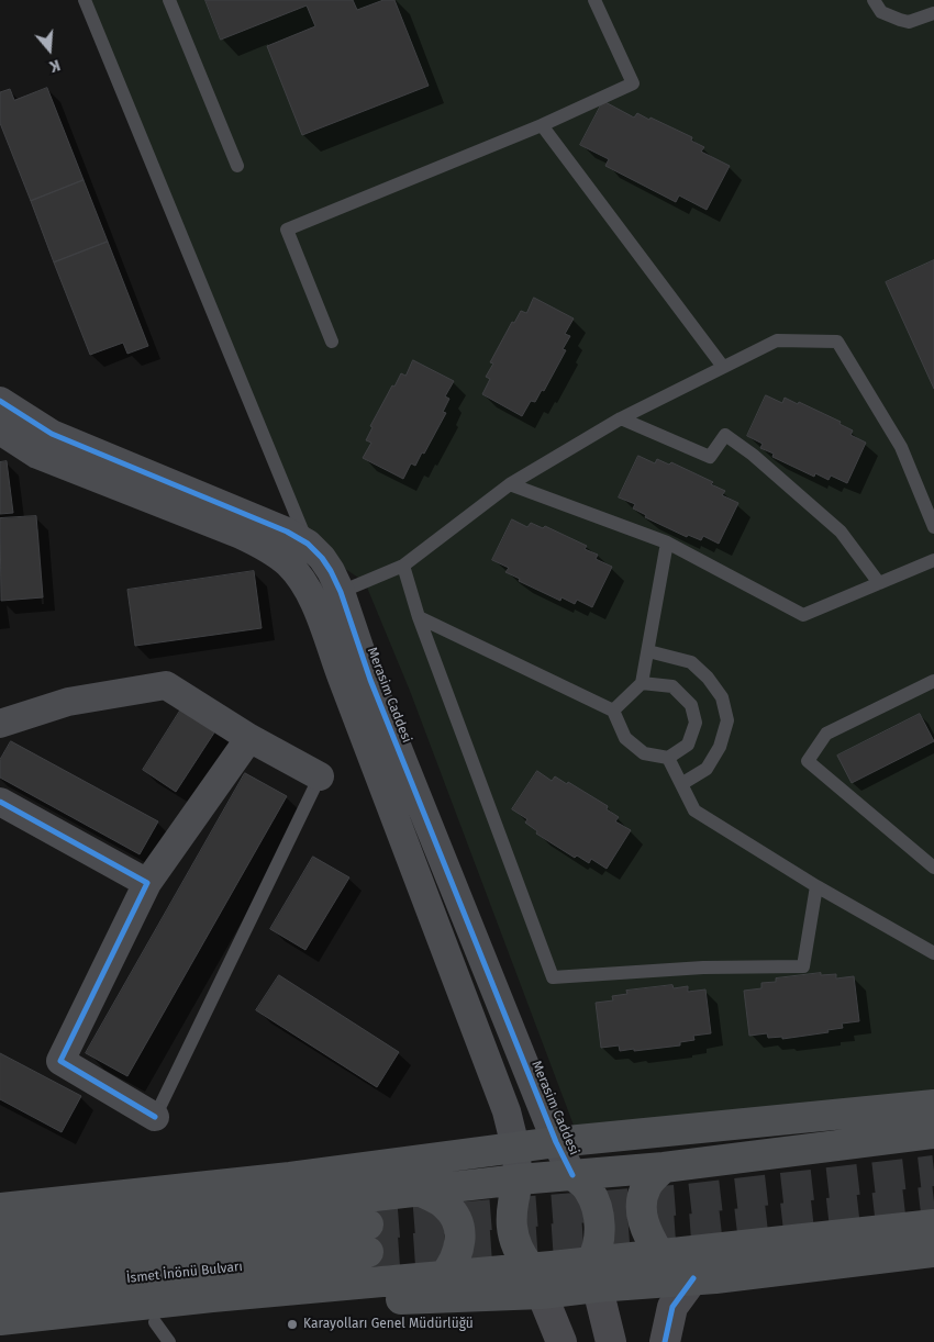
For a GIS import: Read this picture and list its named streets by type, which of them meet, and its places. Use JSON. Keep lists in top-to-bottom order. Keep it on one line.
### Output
{"streets":{"main road":["İsmet İnönü Bulvarı"],"street":["Merasim Caddesi"]},"places":["Karayolları Genel Müdürlüğü"],"north":"bottom"}
